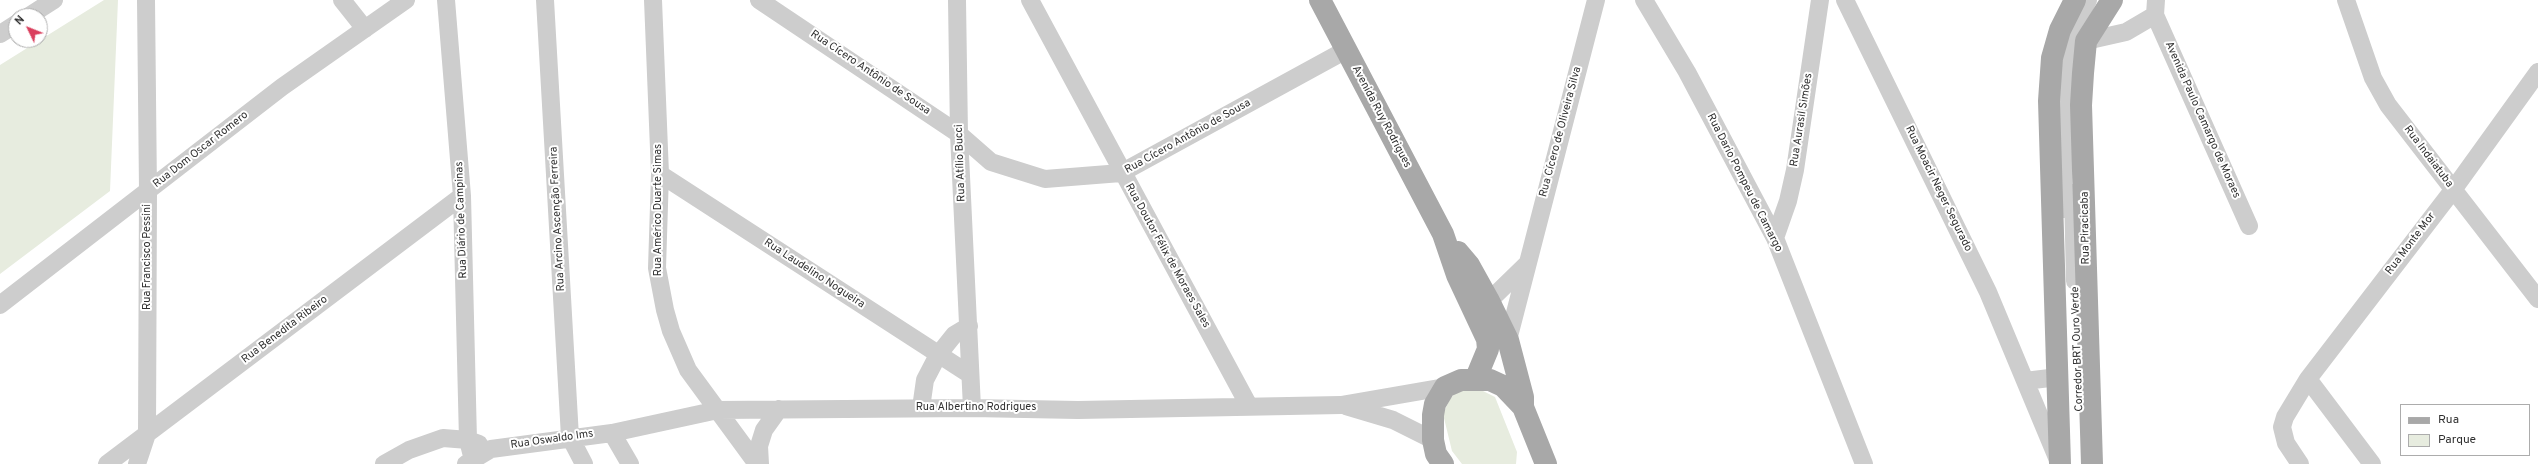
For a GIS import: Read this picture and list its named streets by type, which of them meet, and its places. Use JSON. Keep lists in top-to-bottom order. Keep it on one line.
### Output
{"streets":{"main road":["Avenida Ruy Rodrigues","Rua Piracicaba"],"street":["Rua Cícero Antônio de Sousa","Rua Aurasil Simões","Avenida Paulo Camargo de Moraes","Rua Cícero de Oliveira Silva","Rua Dom Oscar Romero","Rua Indaiatuba","Rua Atílio Bucci","Rua Dario Pompeu de Camargo","Rua Moacir Neger Segurado","Rua Américo Duarte Simas","Rua Arcino Ascenção Ferreira","Rua Diário de Campinas","Rua Monte Mor","Rua Doutor Félix de Moraes Sales","Rua Francisco Pessini","Rua Laudelino Nogueira","Rua Benedita Ribeiro","Corredor BRT Ouro Verde","Rua Albertino Rodrigues","Rua Oswaldo Ims"]},"crossings":[["Rua Cícero Antônio de Sousa","Avenida Ruy Rodrigues"],["Rua Cícero Antônio de Sousa","Rua Atílio Bucci"],["Rua Cícero Antônio de Sousa","Rua Doutor Félix de Moraes Sales"],["Avenida Ruy Rodrigues","Rua Cícero de Oliveira Silva"],["Rua Aurasil Simões","Rua Dario Pompeu de Camargo"],["Avenida Paulo Camargo de Moraes","Rua Piracicaba"],["Rua Dom Oscar Romero","Rua Francisco Pessini"],["Rua Indaiatuba","Rua Monte Mor"],["Rua Atílio Bucci","Rua Laudelino Nogueira"],["Rua Atílio Bucci","Rua Albertino Rodrigues"],["Rua Américo Duarte Simas","Rua Laudelino Nogueira"],["Rua Américo Duarte Simas","Rua Albertino Rodrigues"],["Rua Arcino Ascenção Ferreira","Rua Oswaldo Ims"],["Rua Diário de Campinas","Rua Benedita Ribeiro"],["Rua Diário de Campinas","Rua Oswaldo Ims"],["Rua Piracicaba","Corredor BRT Ouro Verde"],["Rua Doutor Félix de Moraes Sales","Rua Albertino Rodrigues"],["Rua Francisco Pessini","Rua Benedita Ribeiro"],["Rua Albertino Rodrigues","Rua Oswaldo Ims"]],"legend":["Rua","Parque"],"north":"top left"}
